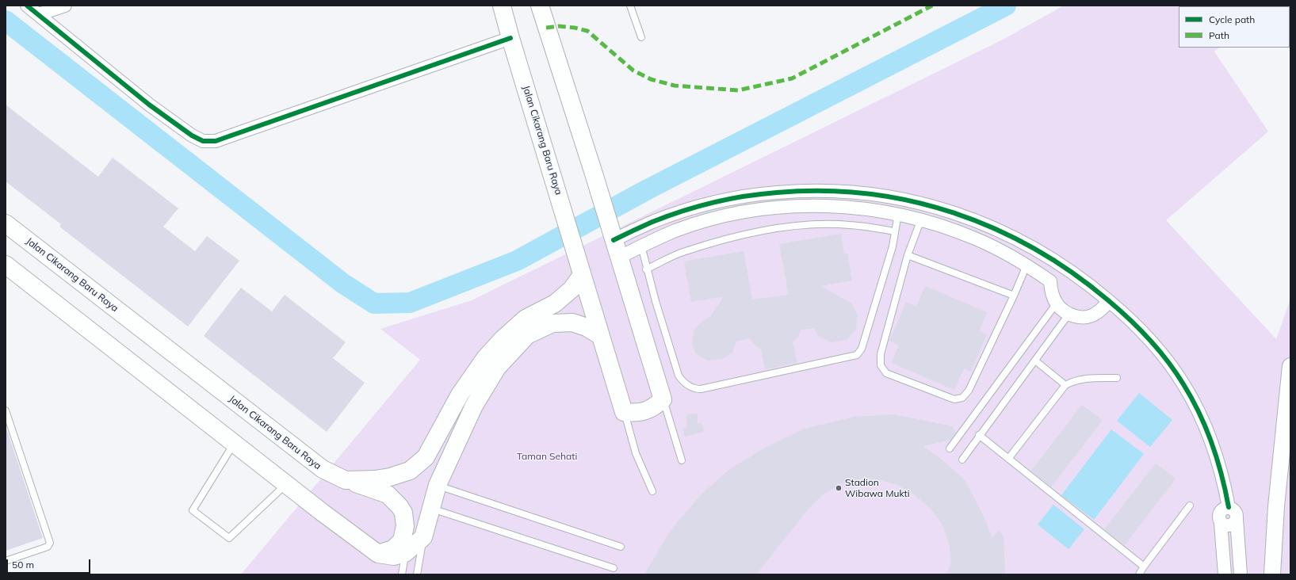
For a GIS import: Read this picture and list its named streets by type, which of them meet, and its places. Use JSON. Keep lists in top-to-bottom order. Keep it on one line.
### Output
{"streets":{"main road":["Jalan Cikarang Baru Raya"]},"parks":["Taman Sehati"],"places":["Stadion Wibawa Mukti"],"legend":["Cycle path","Path"],"scale_bar":"50 m"}
